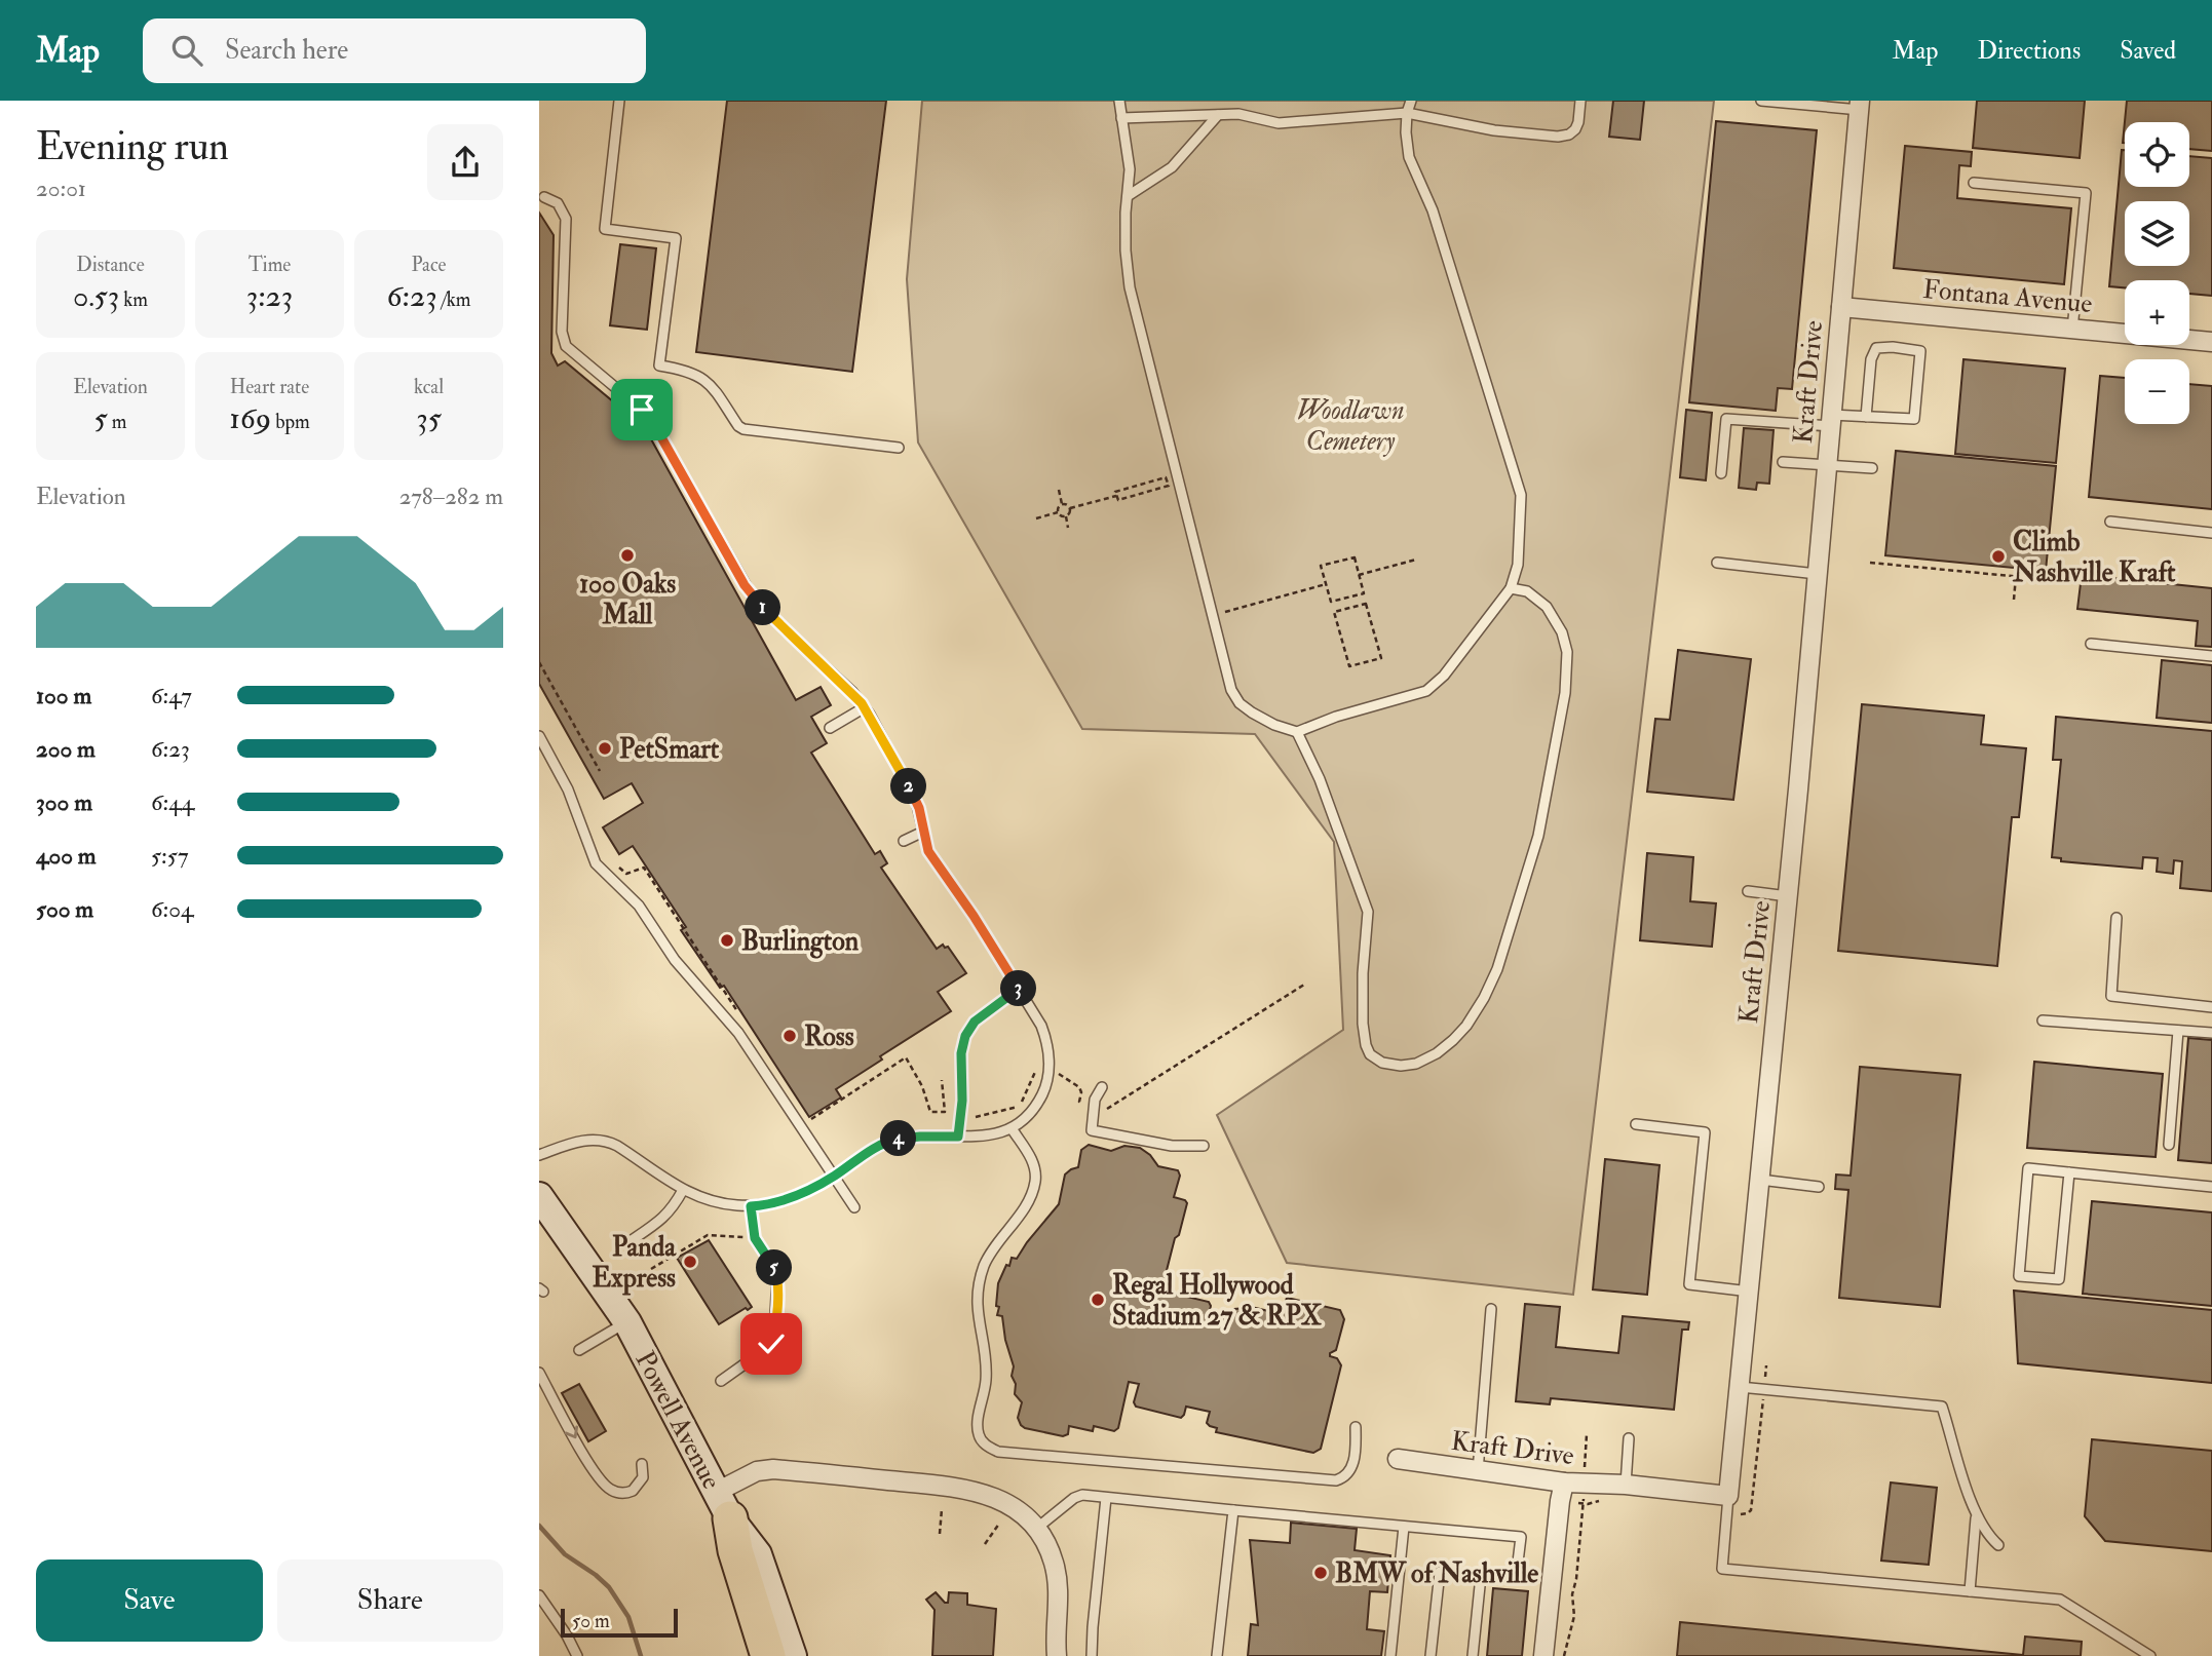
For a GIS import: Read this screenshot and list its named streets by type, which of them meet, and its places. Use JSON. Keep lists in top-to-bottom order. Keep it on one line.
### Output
{"streets":{"main road":["Powell Avenue"],"street":["Fontana Avenue","Kraft Drive"]},"crossings":[["Fontana Avenue","Kraft Drive"]],"parks":["Woodlawn Cemetery"],"places":["100 Oaks Mall","Climb Nashville Kraft","PetSmart","Burlington","Ross","Panda Express","Regal Hollywood Stadium 27 & RPX","BMW of Nashville"],"scale_bar":"50 m","page":{"header":"Map","search":"Search here","nav":["Map","Directions","Saved"],"heading":["Evening run","20:01"],"map_buttons":["+","−"],"stats":[["Distance","0.53 km"],["Time","3:23"],["Pace","6:23 /km"],["Elevation","5 m"],["Heart rate","169 bpm"],["kcal","35"]],"chart":["Elevation","278–282 m"],"pins":["1","2","3","4","5"],"list":[{"name":"100 m","note":"6:47"},{"name":"200 m","note":"6:23"},{"name":"300 m","note":"6:44"},{"name":"400 m","note":"5:57"},{"name":"500 m","note":"6:04"}],"buttons":["Save","Share"],"scale":"50 m"}}
